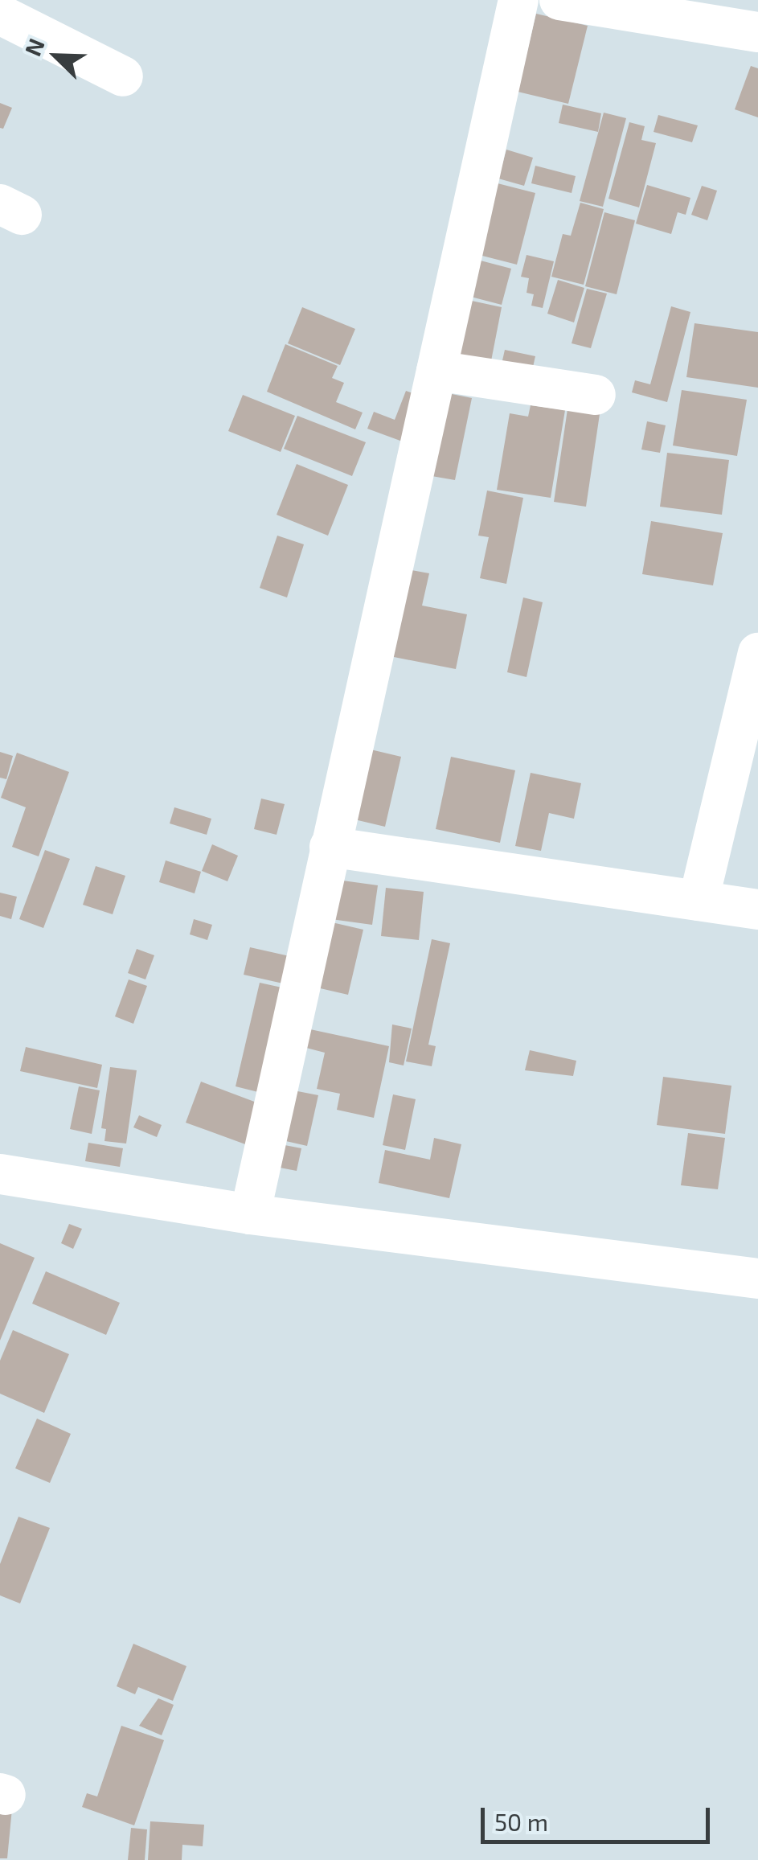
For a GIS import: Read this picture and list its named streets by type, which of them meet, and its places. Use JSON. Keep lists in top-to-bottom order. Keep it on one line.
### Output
{"scale_bar":"50 m","north":"top left"}
